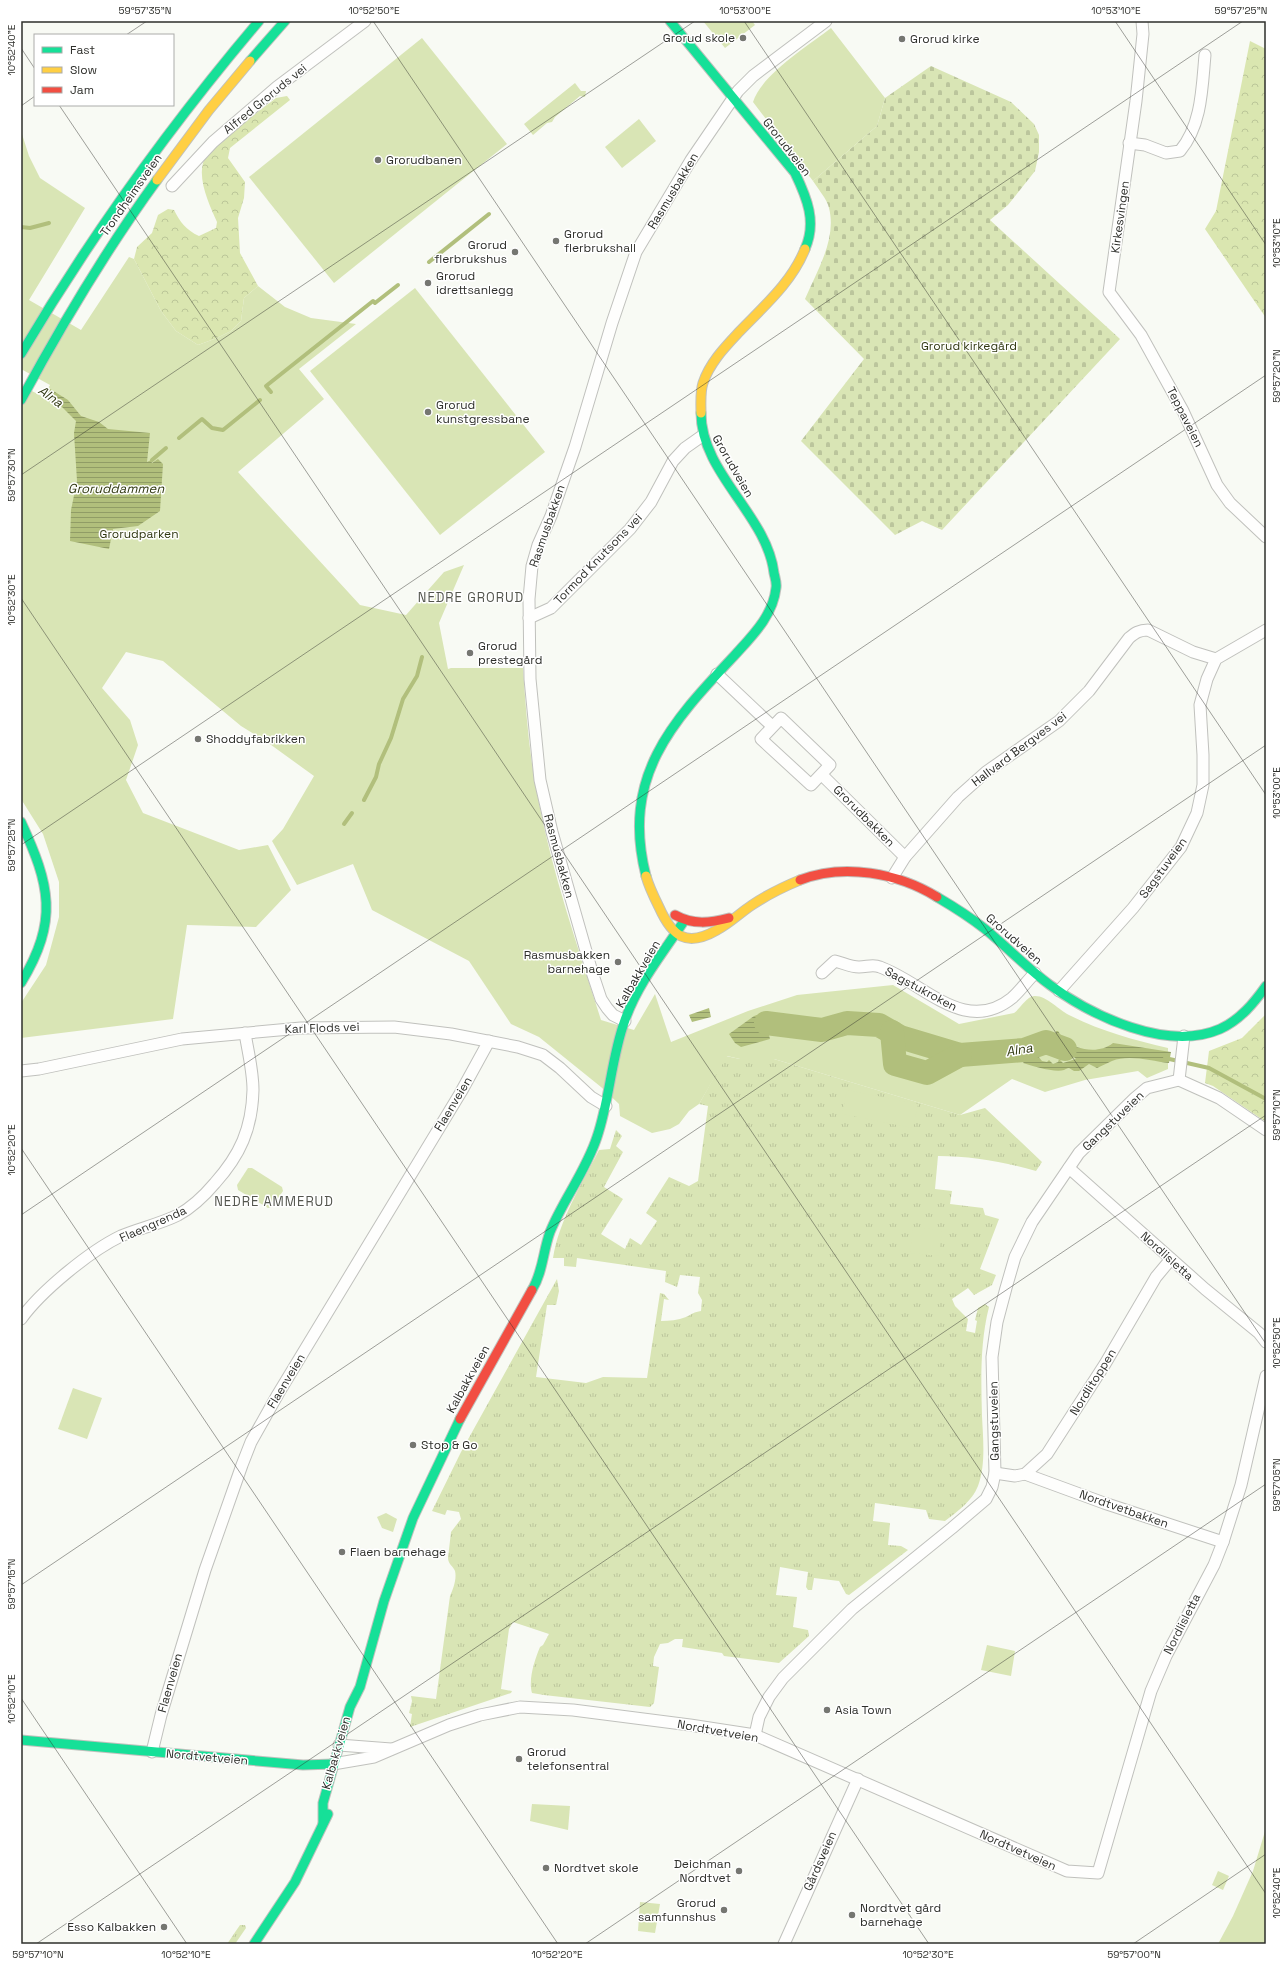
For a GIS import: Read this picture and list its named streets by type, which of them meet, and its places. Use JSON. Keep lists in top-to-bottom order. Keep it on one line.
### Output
{"streets":{"main road":["Grorudveien","Trondheimsveien","Kalbakkveien","Nordtvetveien"],"street":["Alfred Groruds vei","Rasmusbakken","Kirkesvingen","Teppaveien","Tormod Knutsons vei","Hallvard Bergves vei","Grorudbakken","Sagstuveien","Sagstukroken","Karl Flods vei","Flaenveien","Gangstuveien","Flaengrenda","Nordlisletta","Nordlitoppen","Nordtvetbakken","Gårdsveien"]},"crossings":[["Grorudveien","Rasmusbakken"],["Grorudveien","Tormod Knutsons vei"],["Grorudveien","Hallvard Bergves vei"],["Grorudveien","Sagstuveien"],["Grorudveien","Kalbakkveien"],["Grorudveien","Sagstukroken"],["Rasmusbakken","Tormod Knutsons vei"],["Rasmusbakken","Kalbakkveien"],["Kirkesvingen","Teppaveien"],["Hallvard Bergves vei","Grorudbakken"],["Hallvard Bergves vei","Sagstuveien"],["Kalbakkveien","Karl Flods vei"],["Kalbakkveien","Nordtvetveien"],["Karl Flods vei","Flaenveien"],["Karl Flods vei","Flaengrenda"],["Flaenveien","Nordtvetveien"],["Gangstuveien","Nordlisletta"],["Gangstuveien","Nordtvetveien"],["Nordlisletta","Nordlitoppen"],["Nordlisletta","Nordtvetbakken"],["Nordlisletta","Nordtvetveien"],["Nordlitoppen","Nordtvetbakken"],["Nordtvetveien","Gårdsveien"]],"districts":["NEDRE GRORUD","NEDRE AMMERUD"],"water":["Alna","Groruddammen"],"parks":["Grorud kirkegård","Grorudparken"],"places":["Grorud skole","Grorud kirke","Grorudbanen","Grorud flerbrukshall","Grorud flerbrukshus","Grorud idrettsanlegg","Grorud kunstgressbane","Grorud prestegård","Shoddyfabrikken","Rasmusbakken barnehage","Stop & Go","Flaen barnehage","Asia Town","Grorud telefonsentral","Nordtvet skole","Deichman Nordtvet","Grorud samfunnshus","Nordtvet gård barnehage","Esso Kalbakken"],"legend":["Fast","Slow","Jam"],"coordinates":["59°57'35\"N","10°52'50\"E","10°53'00\"E","10°53'10\"E","59°57'25\"N","10°52'40\"E","59°57'20\"N","59°57'30\"N","10°52'30\"E","59°57'10\"N","10°52'20\"E","59°57'05\"N","59°57'15\"N","10°52'10\"E","59°57'00\"N"]}
